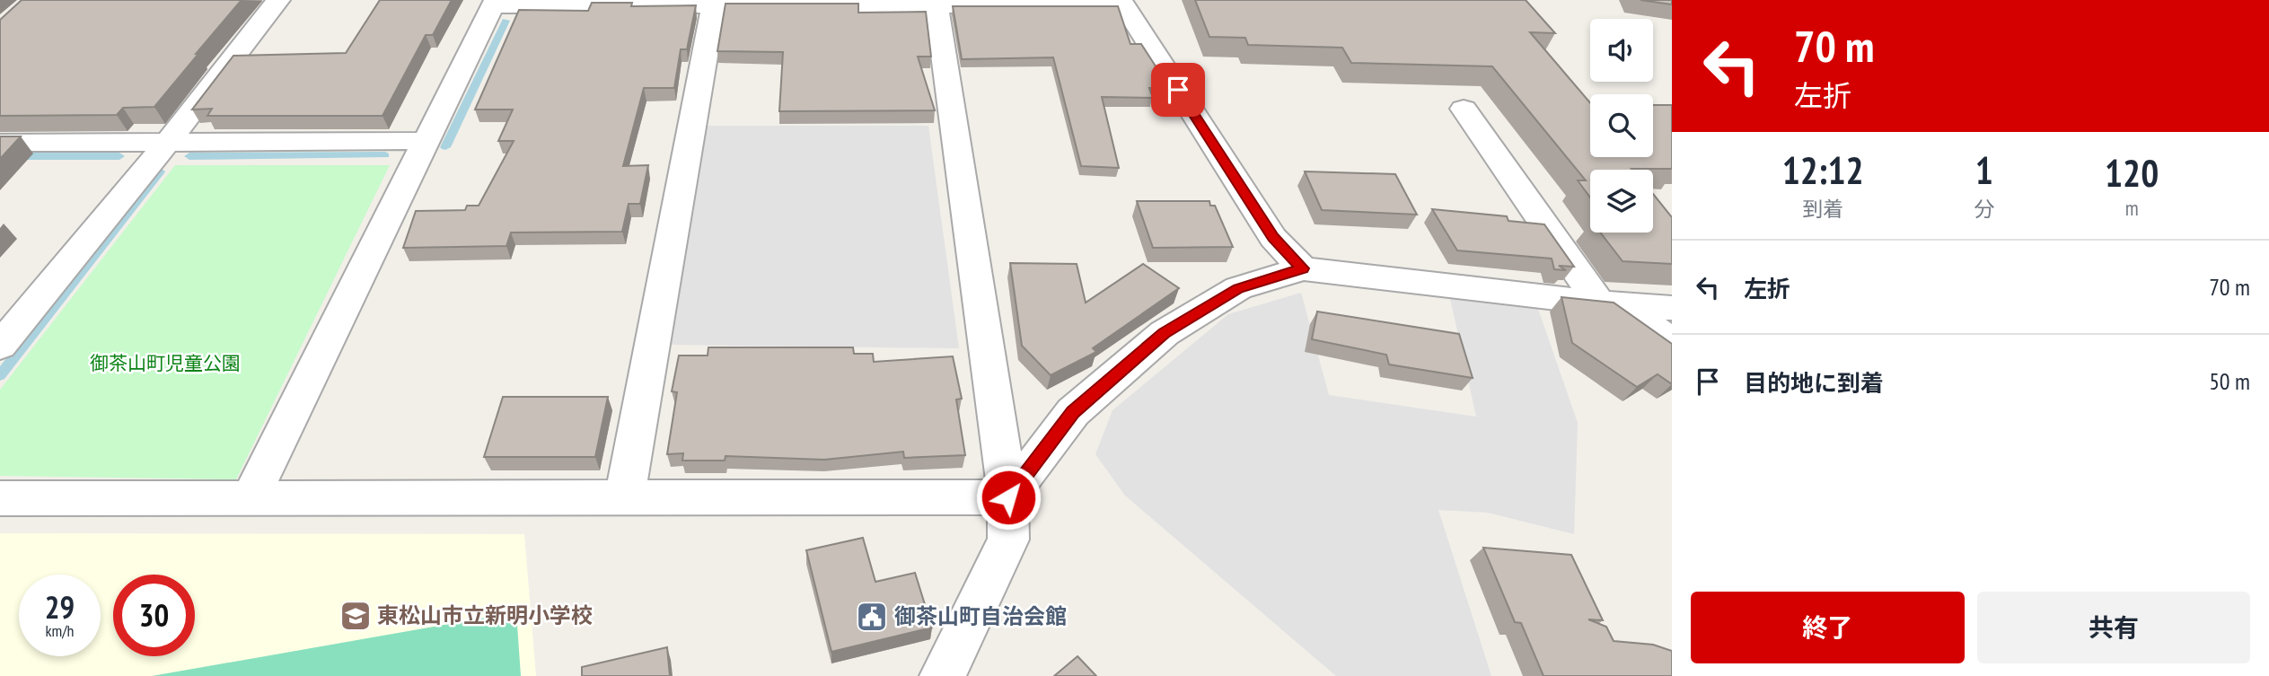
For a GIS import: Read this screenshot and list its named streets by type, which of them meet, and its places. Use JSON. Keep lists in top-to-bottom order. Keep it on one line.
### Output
{"parks":["御茶山町児童公園"],"places":{"school or university":["東松山市立新明小学校"],"public building":["御茶山町自治会館"]},"page":{"turn":["70 m","左折"],"eta":["12:12","到着","1","分","120","m"],"list":[{"name":"左折","value":"70 m"},{"name":"目的地に到着","value":"50 m"}],"speed":"29 km/h","limit":"30","buttons":["終了","共有"]}}
